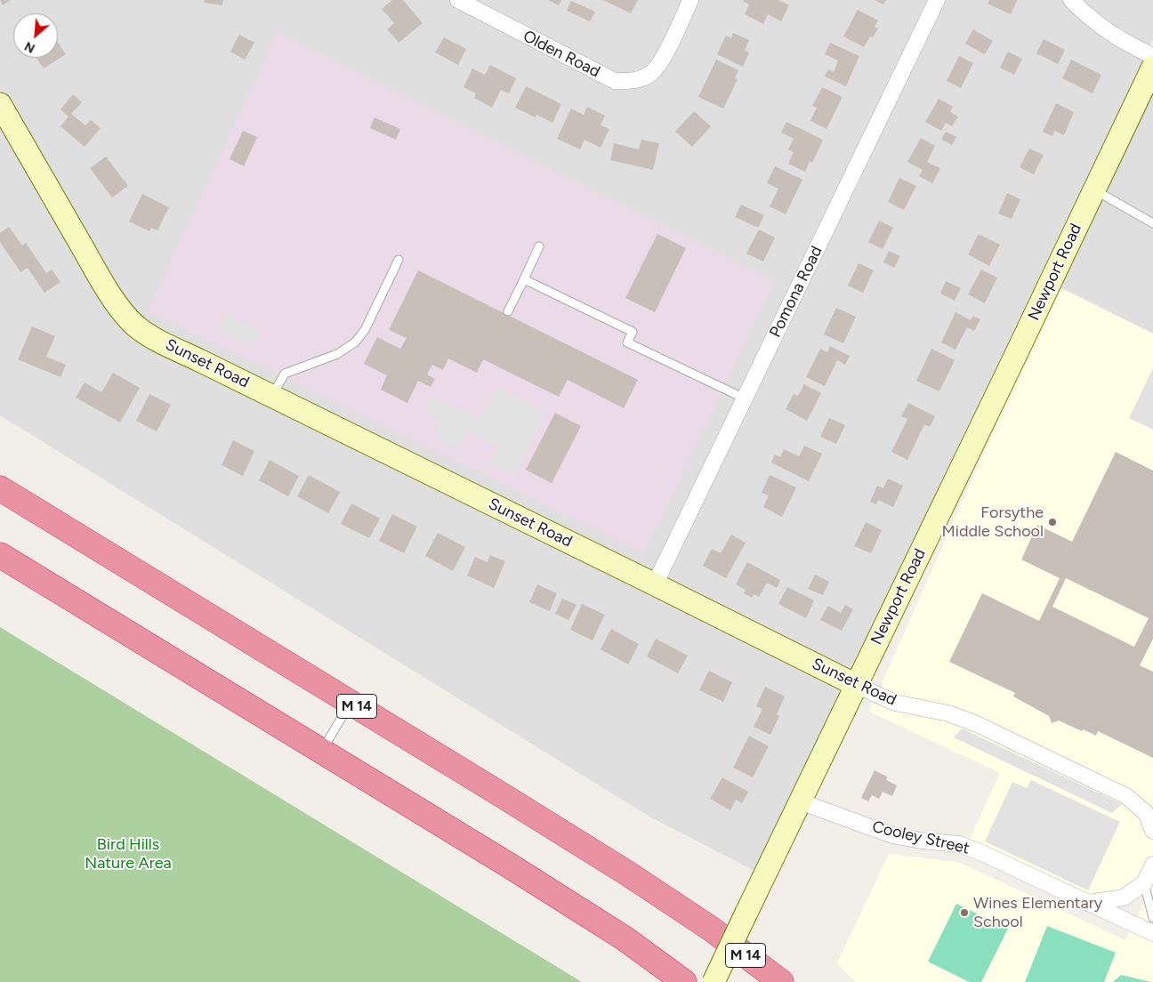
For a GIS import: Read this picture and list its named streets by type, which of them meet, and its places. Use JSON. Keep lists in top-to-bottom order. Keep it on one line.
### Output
{"streets":{"highway":["M 14"],"street":["Olden Road","Newport Road","Pomona Road","Sunset Road","Cooley Street"]},"crossings":[["Newport Road","Sunset Road"],["Newport Road","Cooley Street"],["Pomona Road","Sunset Road"]],"parks":["Bird Hills Nature Area"],"places":["Forsythe Middle School","Wines Elementary School"],"north":"bottom left"}
